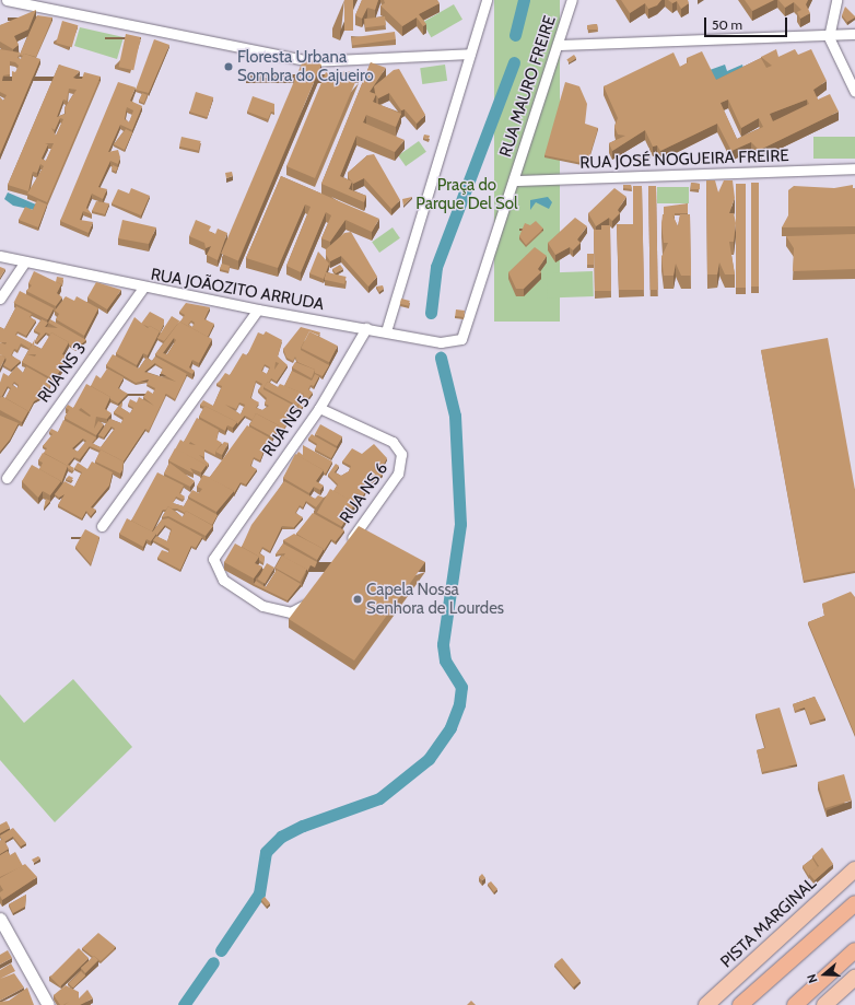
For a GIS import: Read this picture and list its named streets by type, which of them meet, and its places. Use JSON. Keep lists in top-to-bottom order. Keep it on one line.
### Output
{"streets":{"main road":["PISTA MARGINAL"],"street":["RUA MAURO FREIRE","RUA JOSÉ NOGUEIRA FREIRE","RUA JOÃOZITO ARRUDA","RUA NS 3","RUA NS 5","RUA NS 6"]},"crossings":[["RUA MAURO FREIRE","RUA JOSÉ NOGUEIRA FREIRE"],["RUA MAURO FREIRE","RUA JOÃOZITO ARRUDA"],["RUA JOÃOZITO ARRUDA","RUA NS 3"],["RUA JOÃOZITO ARRUDA","RUA NS 5"],["RUA NS 5","RUA NS 6"]],"parks":["Praça do Parque Del Sol"],"places":["Floresta Urbana Sombra do Cajueiro","Capela Nossa Senhora de Lourdes"],"scale_bar":"50 m","north":"left"}
